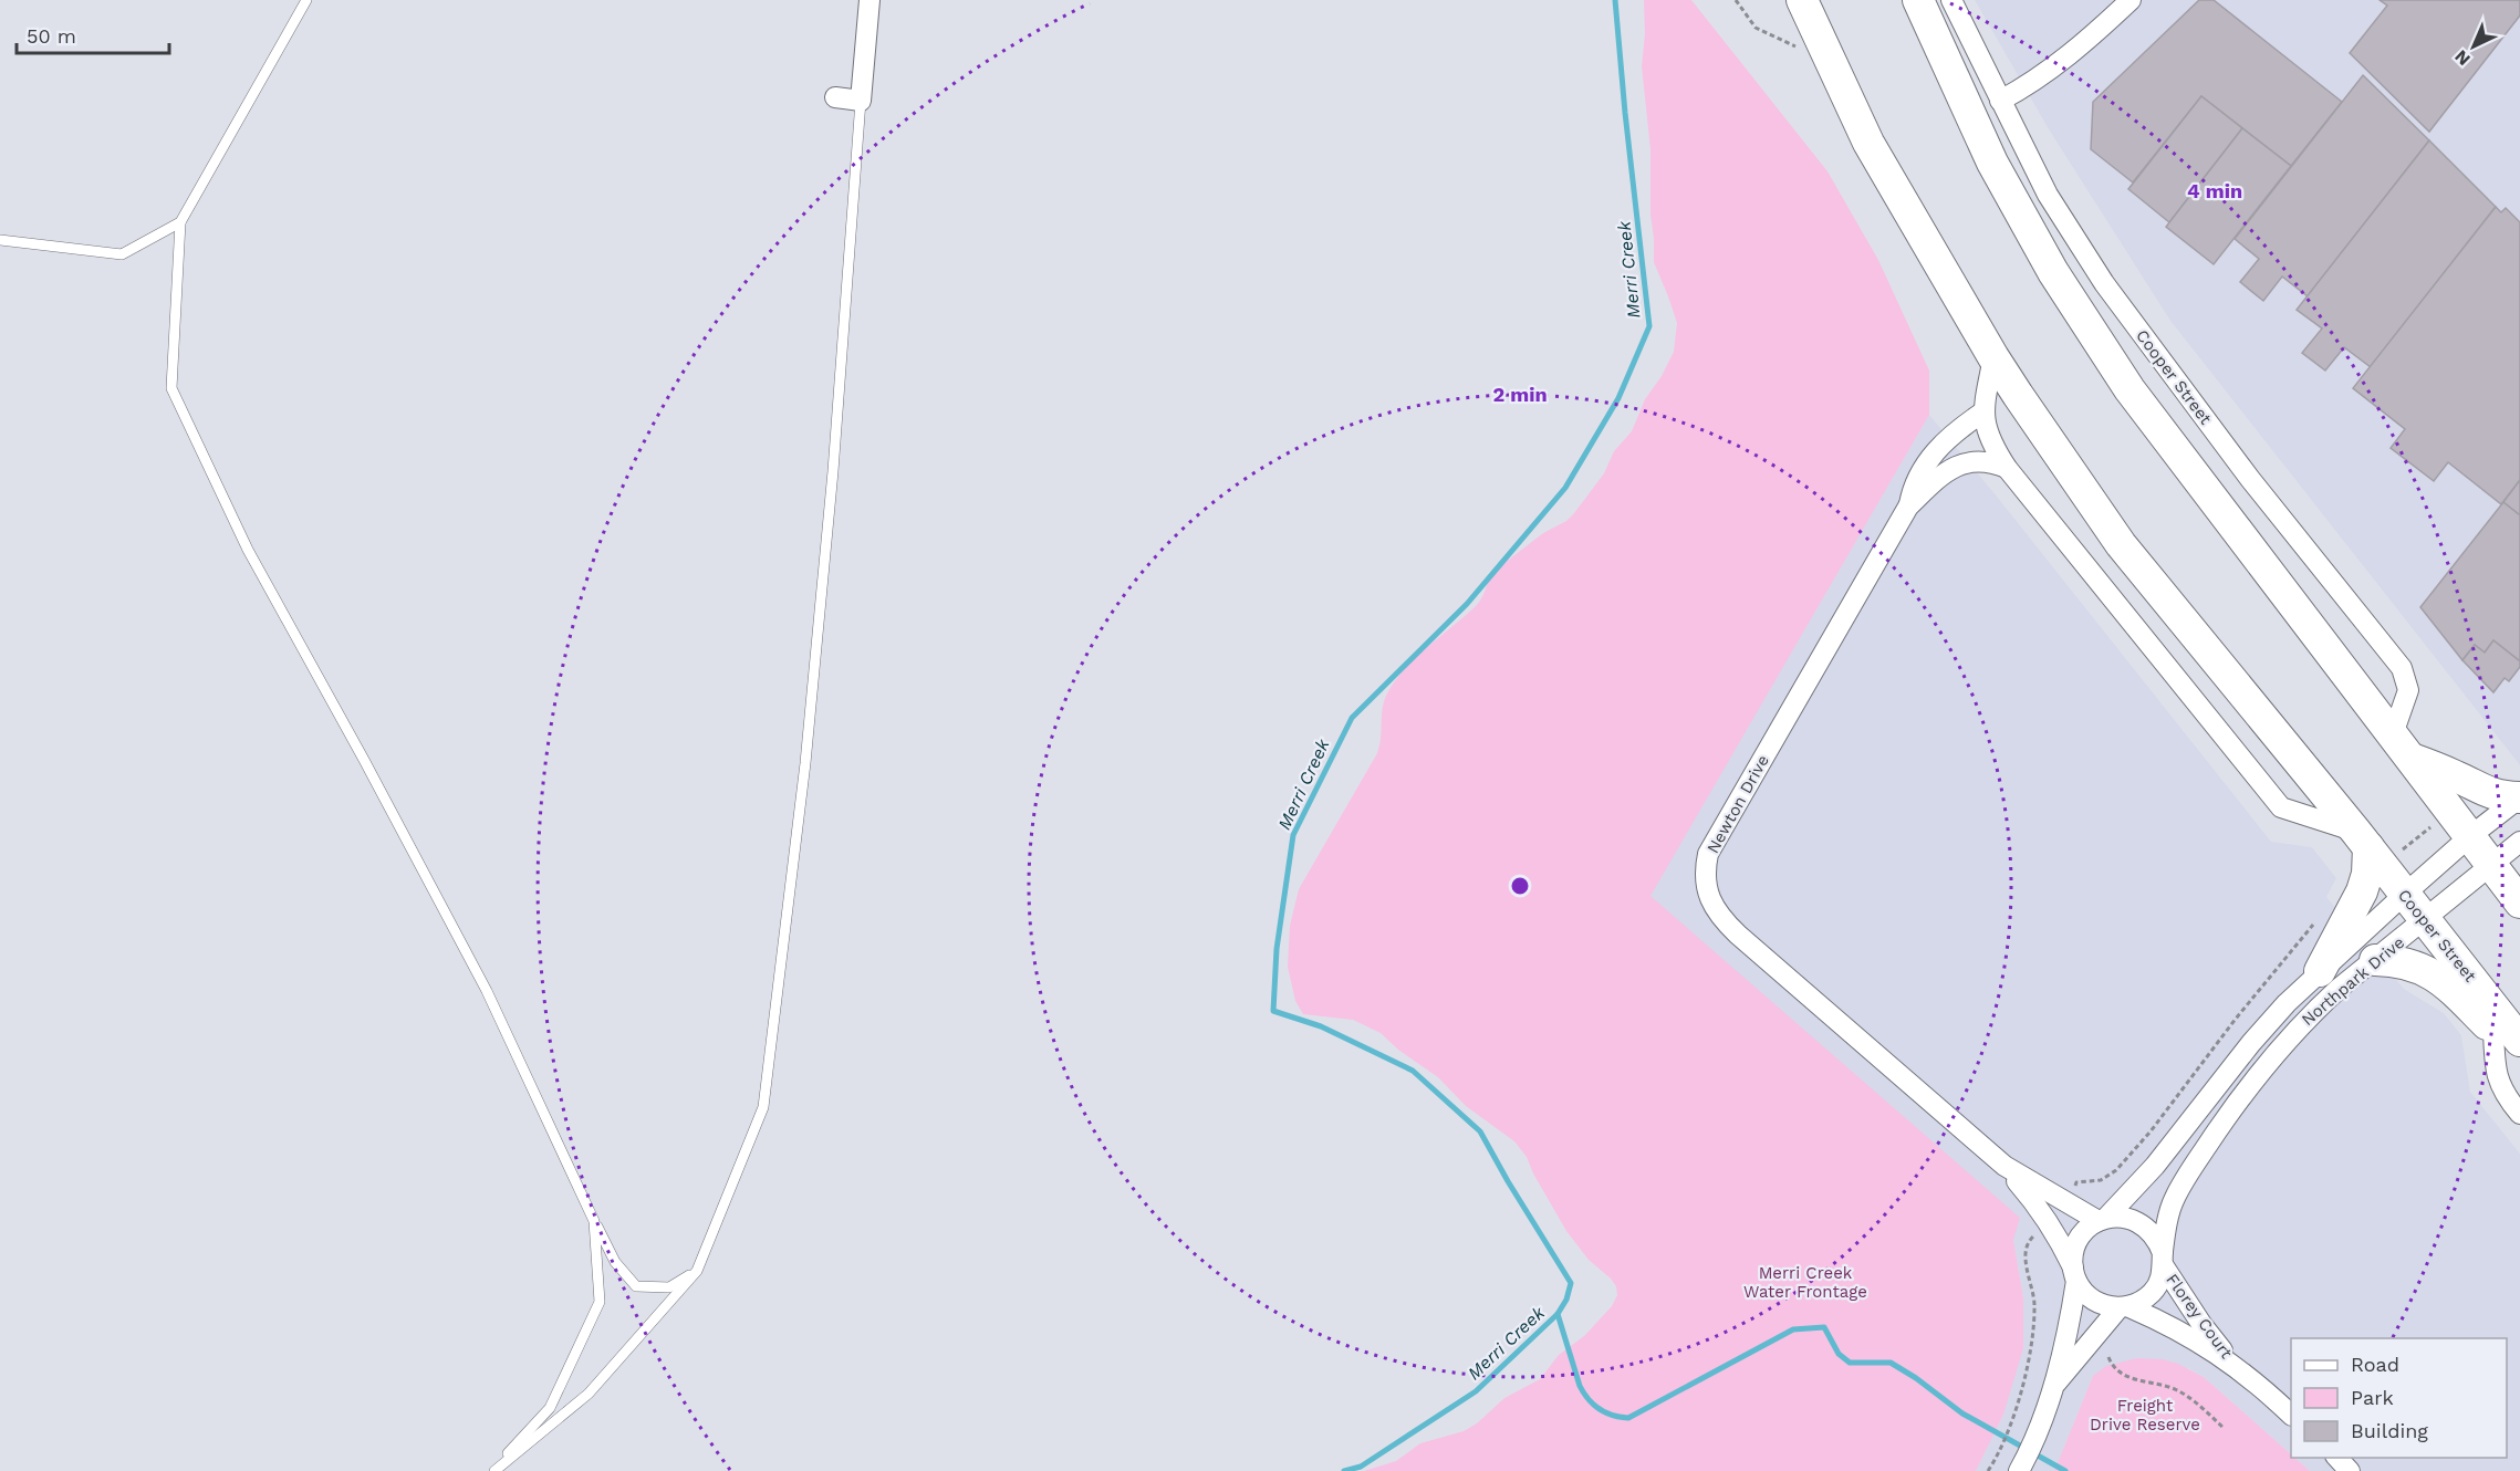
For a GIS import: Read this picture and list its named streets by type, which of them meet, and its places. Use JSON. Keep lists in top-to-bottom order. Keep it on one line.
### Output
{"streets":{"main road":["Cooper Street"],"street":["Newton Drive","Northpark Drive","Florey Court"]},"crossings":[["Cooper Street","Northpark Drive"],["Newton Drive","Northpark Drive"],["Newton Drive","Florey Court"],["Northpark Drive","Florey Court"]],"water":["Merri Creek"],"parks":["Merri Creek Water Frontage","Freight Drive Reserve"],"legend":["Road","Park","Building"],"scale_bar":"50 m","north":"bottom left","rings":["4 min","2 min"]}
